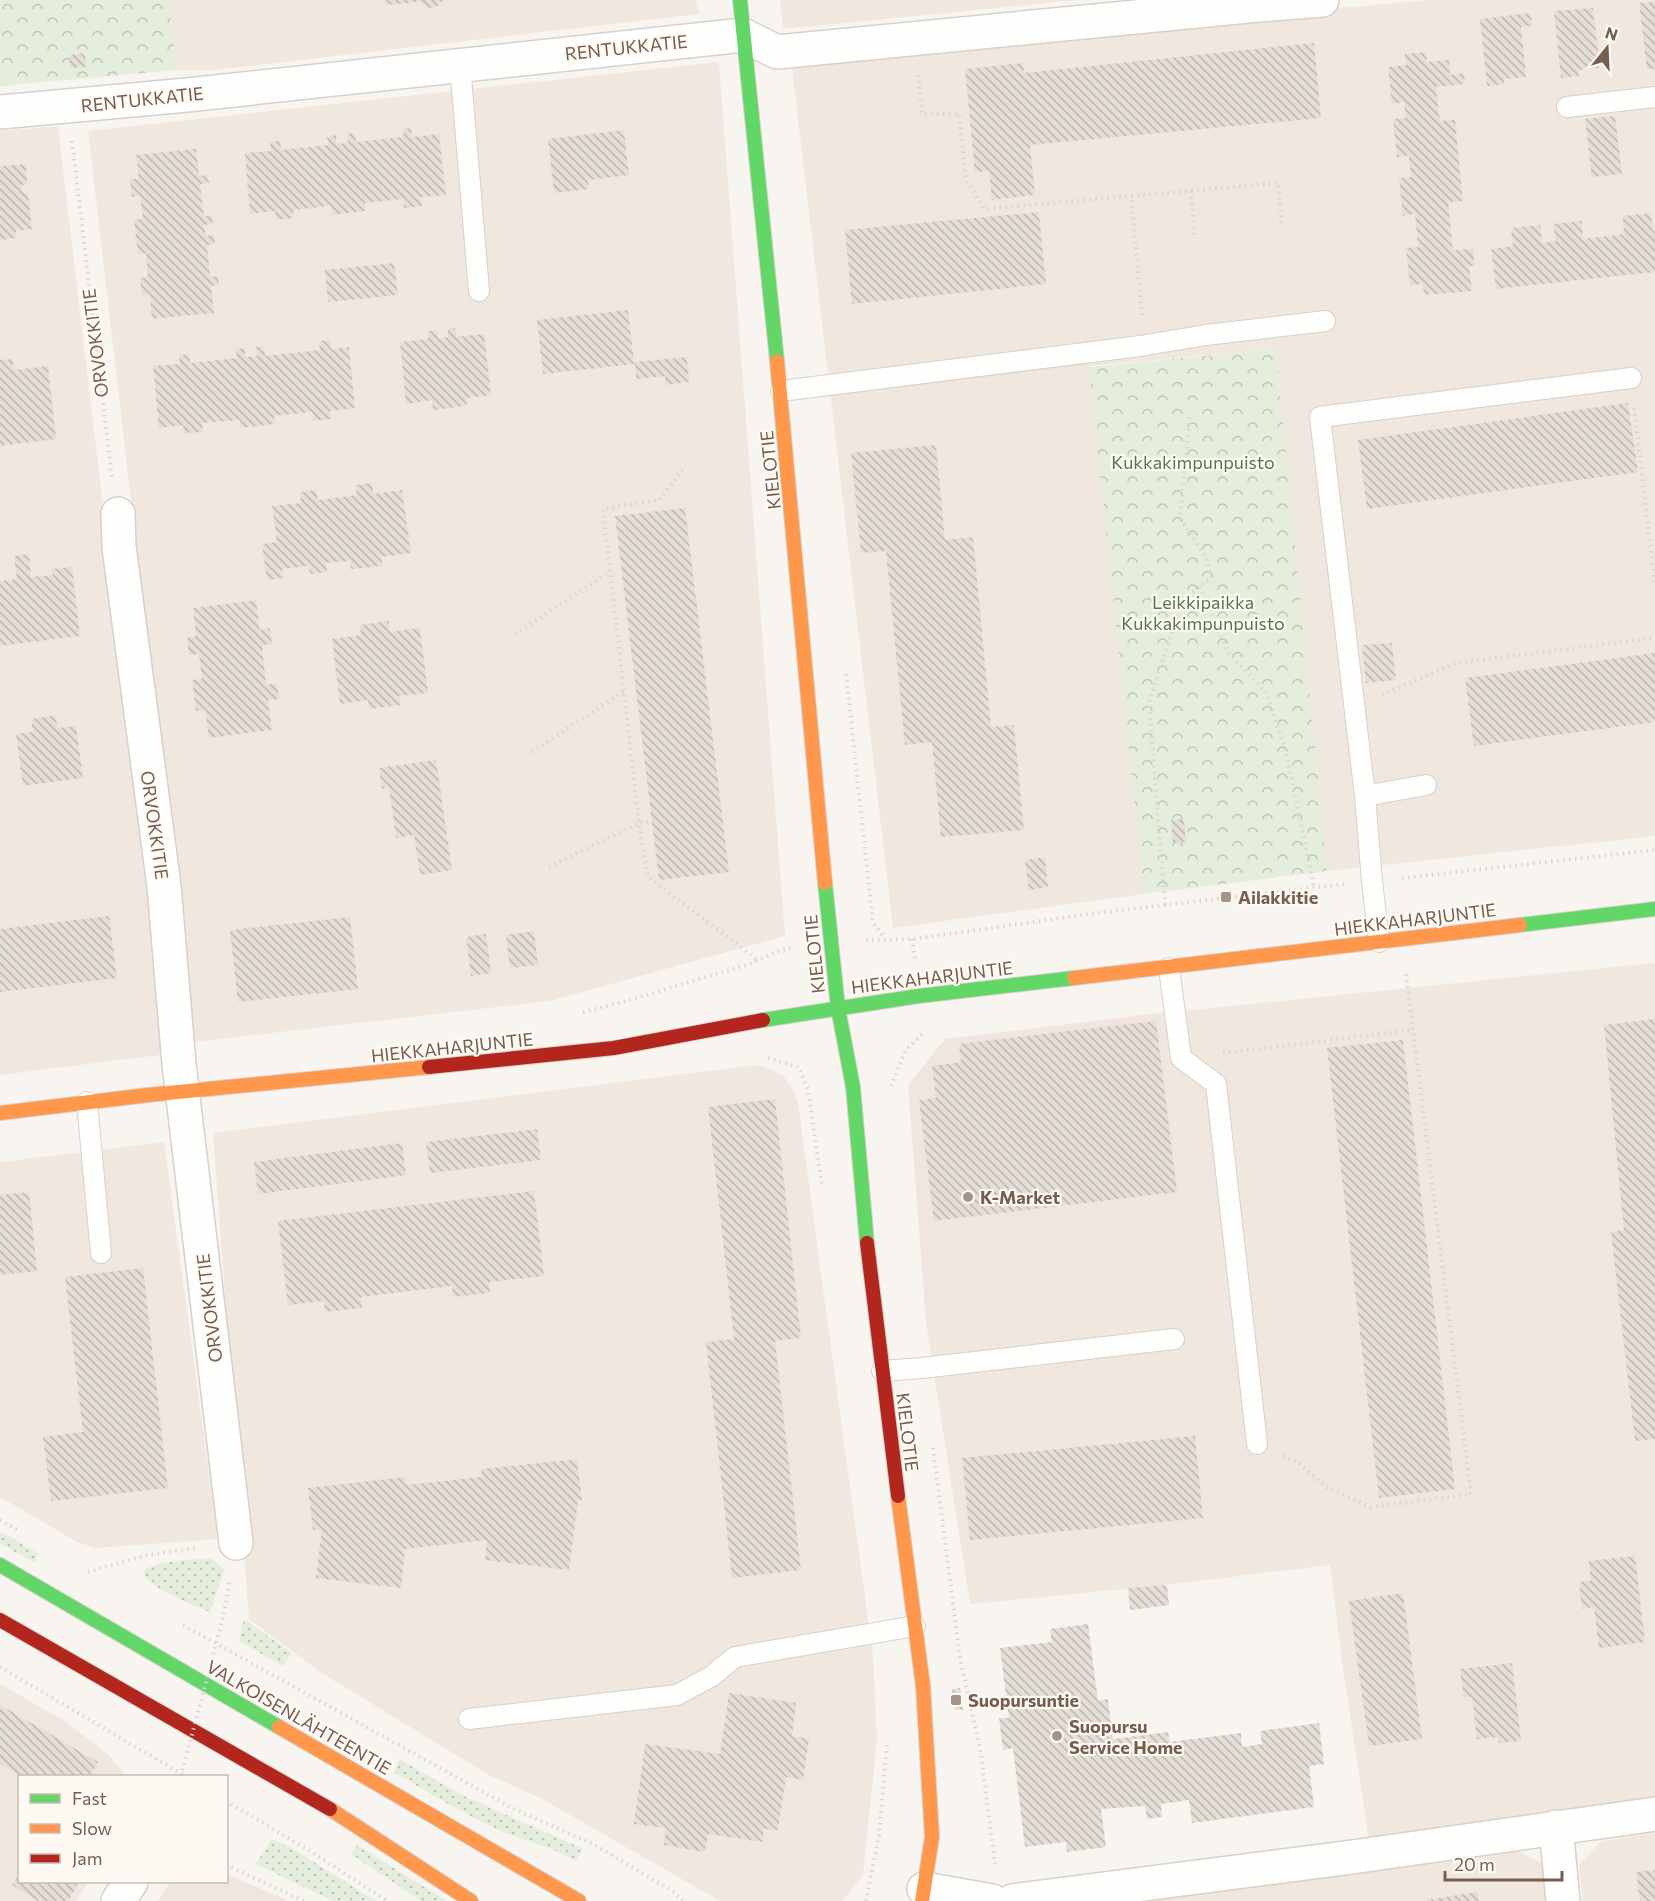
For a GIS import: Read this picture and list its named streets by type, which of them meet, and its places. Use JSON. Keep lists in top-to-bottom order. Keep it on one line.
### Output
{"streets":{"street":["RENTUKKATIE","ORVOKKITIE","KIELOTIE","HIEKKAHARJUNTIE","VALKOISENLÄHTEENTIE"]},"crossings":[["RENTUKKATIE","ORVOKKITIE"],["RENTUKKATIE","KIELOTIE"],["ORVOKKITIE","HIEKKAHARJUNTIE"],["KIELOTIE","HIEKKAHARJUNTIE"]],"parks":["Kukkakimpunpuisto","Leikkipaikka Kukkakimpunpuisto"],"places":{"transit":["Ailakkitie","Suopursuntie"],"other":["K-Market","Suopursu Service Home"]},"legend":["Fast","Slow","Jam"],"scale_bar":"20 m","north":"top"}
